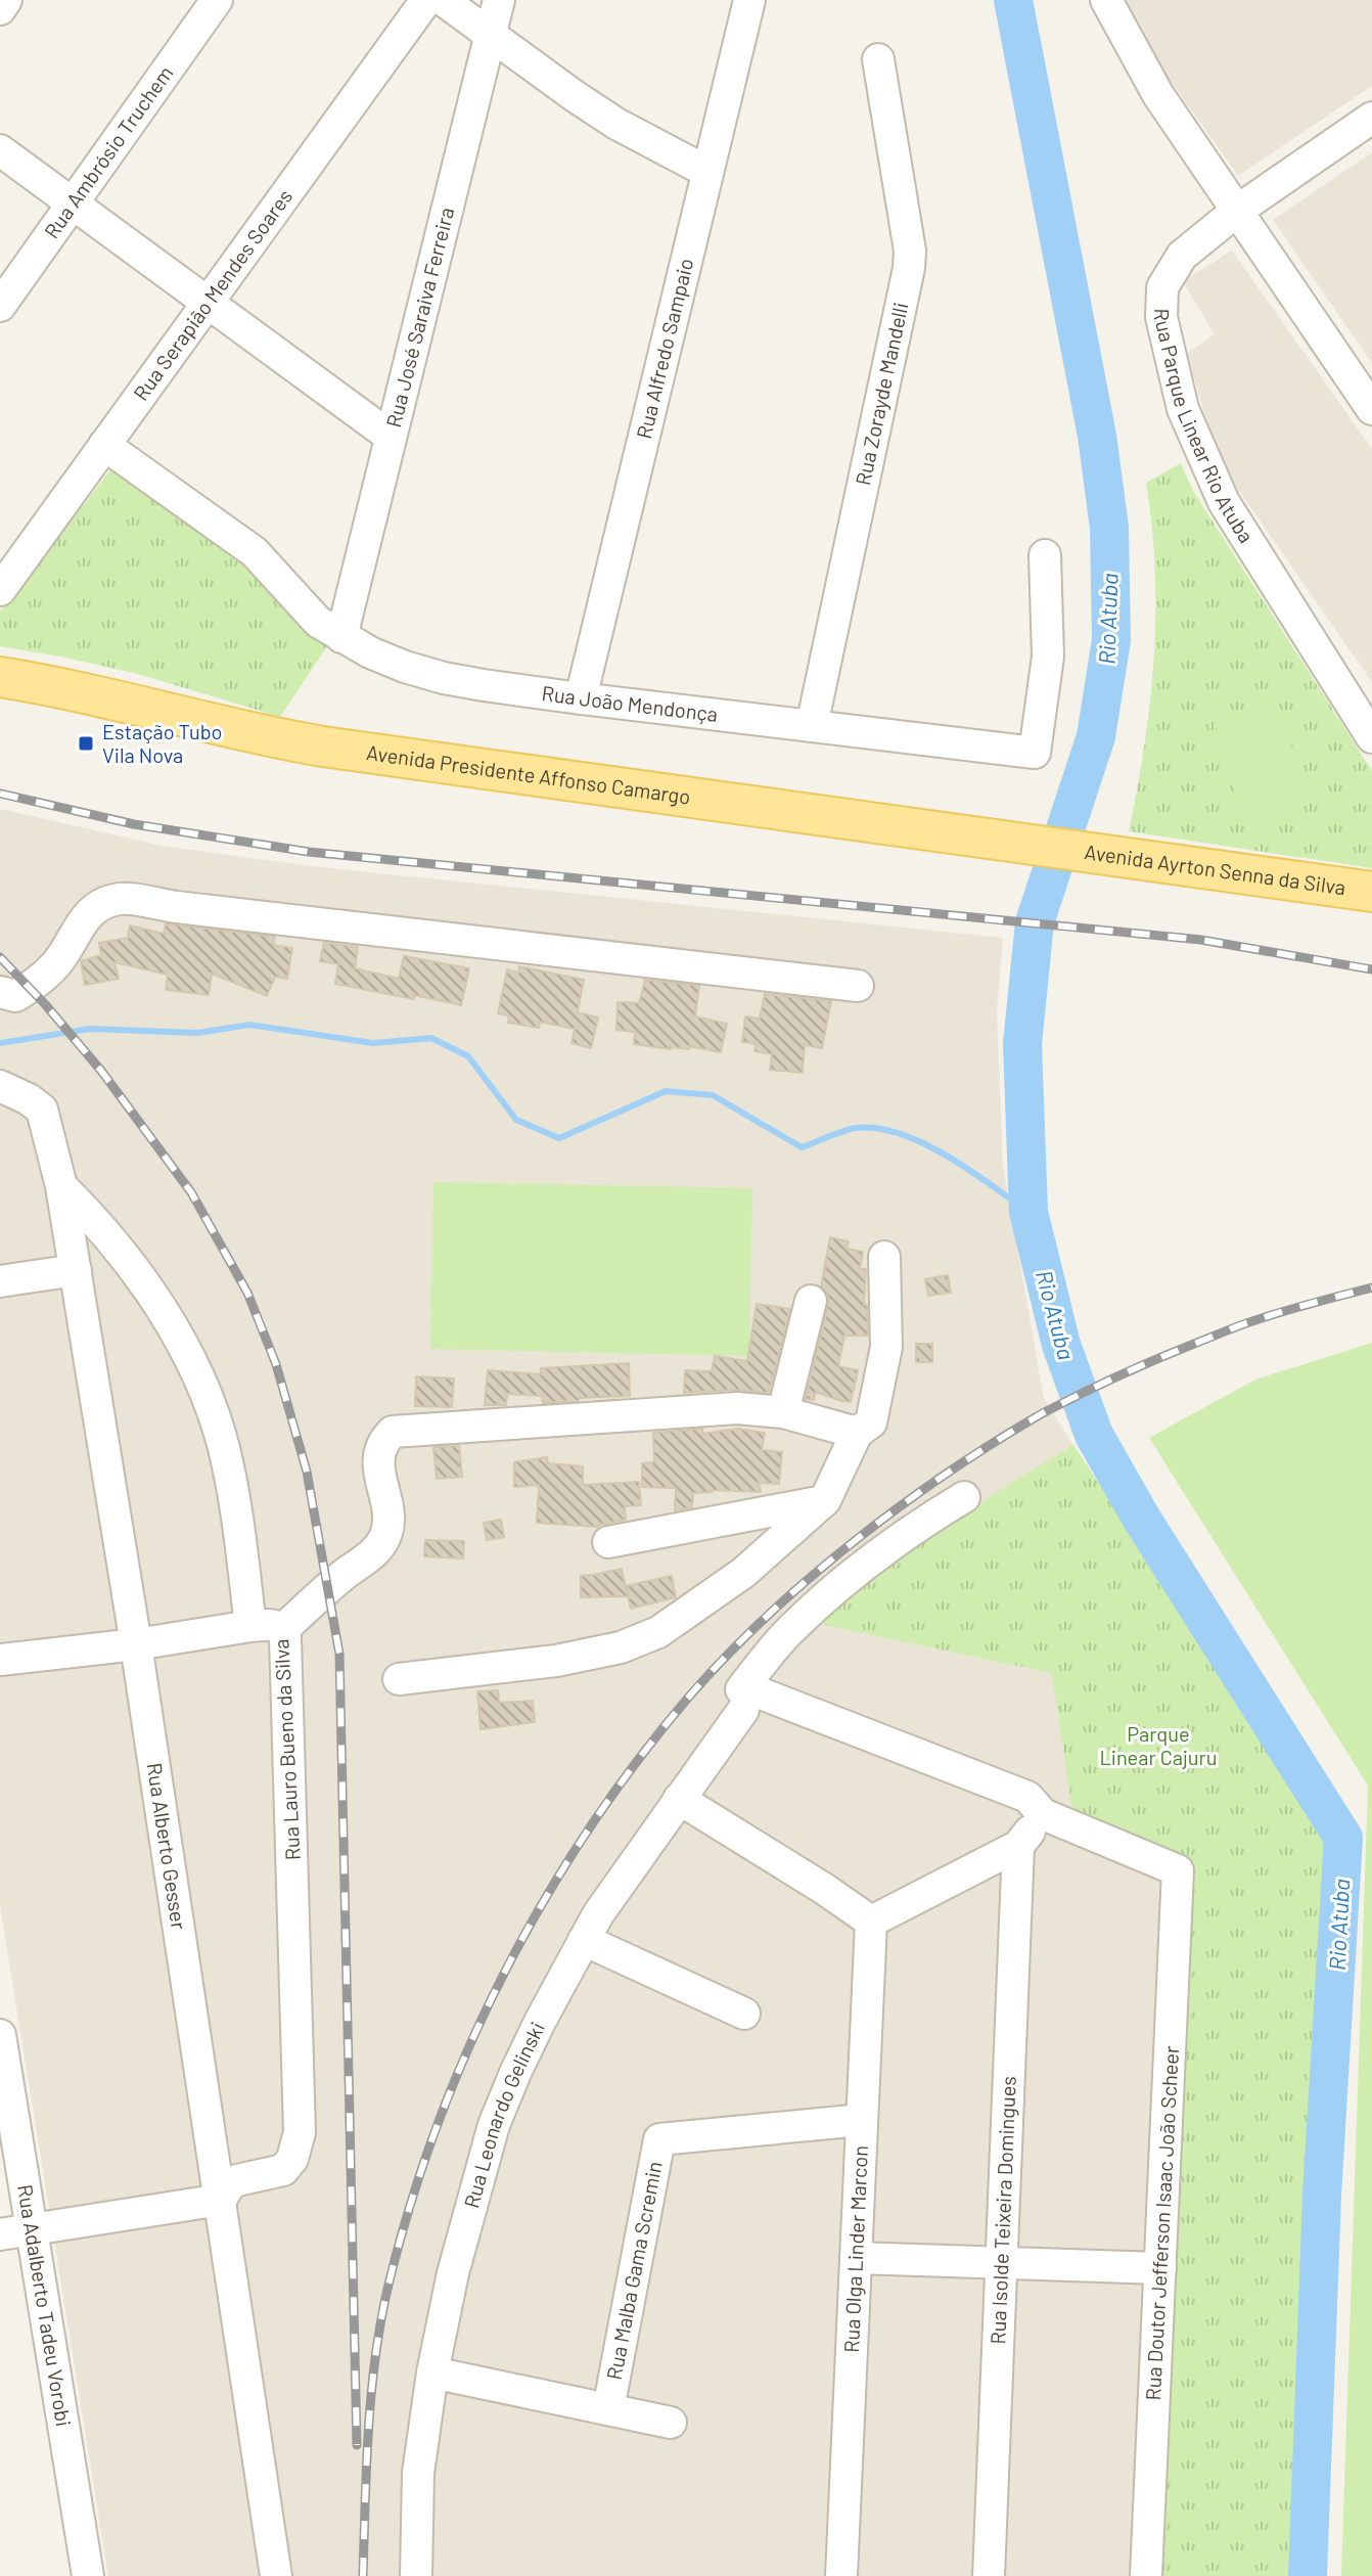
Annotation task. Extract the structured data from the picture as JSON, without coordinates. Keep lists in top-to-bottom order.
{
  "streets": {
    "main road": ["Avenida Presidente Affonso Camargo", "Avenida Ayrton Senna da Silva"],
    "street": [
      "Rua Ambrósio Truchem",
      "Rua Serapião Mendes Soares",
      "Rua José Saraiva Ferreira",
      "Rua Alfredo Sampaio",
      "Rua Zorayde Mandelli",
      "Rua Parque Linear Rio Atuba",
      "Rua João Mendonça",
      "Rua Lauro Bueno da Silva",
      "Rua Alberto Gesser",
      "Rua Leonardo Gelinski",
      "Rua Isolde Teixeira Domingues",
      "Rua Doutor Jefferson Isaac João Scheer",
      "Rua Olga Linder Marcon",
      "Rua Malba Gama Scremin",
      "Rua Adalberto Tadeu Vorobi"
    ]
  },
  "crossings": [
    ["Rua Serapião Mendes Soares", "Rua João Mendonça"],
    ["Rua José Saraiva Ferreira", "Rua João Mendonça"],
    ["Rua Alfredo Sampaio", "Rua João Mendonça"],
    ["Rua Zorayde Mandelli", "Rua João Mendonça"],
    ["Avenida Presidente Affonso Camargo", "Avenida Ayrton Senna da Silva"],
    ["Rua Lauro Bueno da Silva", "Rua Alberto Gesser"],
    ["Rua Olga Linder Marcon", "Rua Malba Gama Scremin"]
  ],
  "water": ["Rio Atuba"],
  "parks": ["Parque Linear Cajuru"],
  "places": {
    "transit": ["Estação Tubo Vila Nova"]
  }
}
